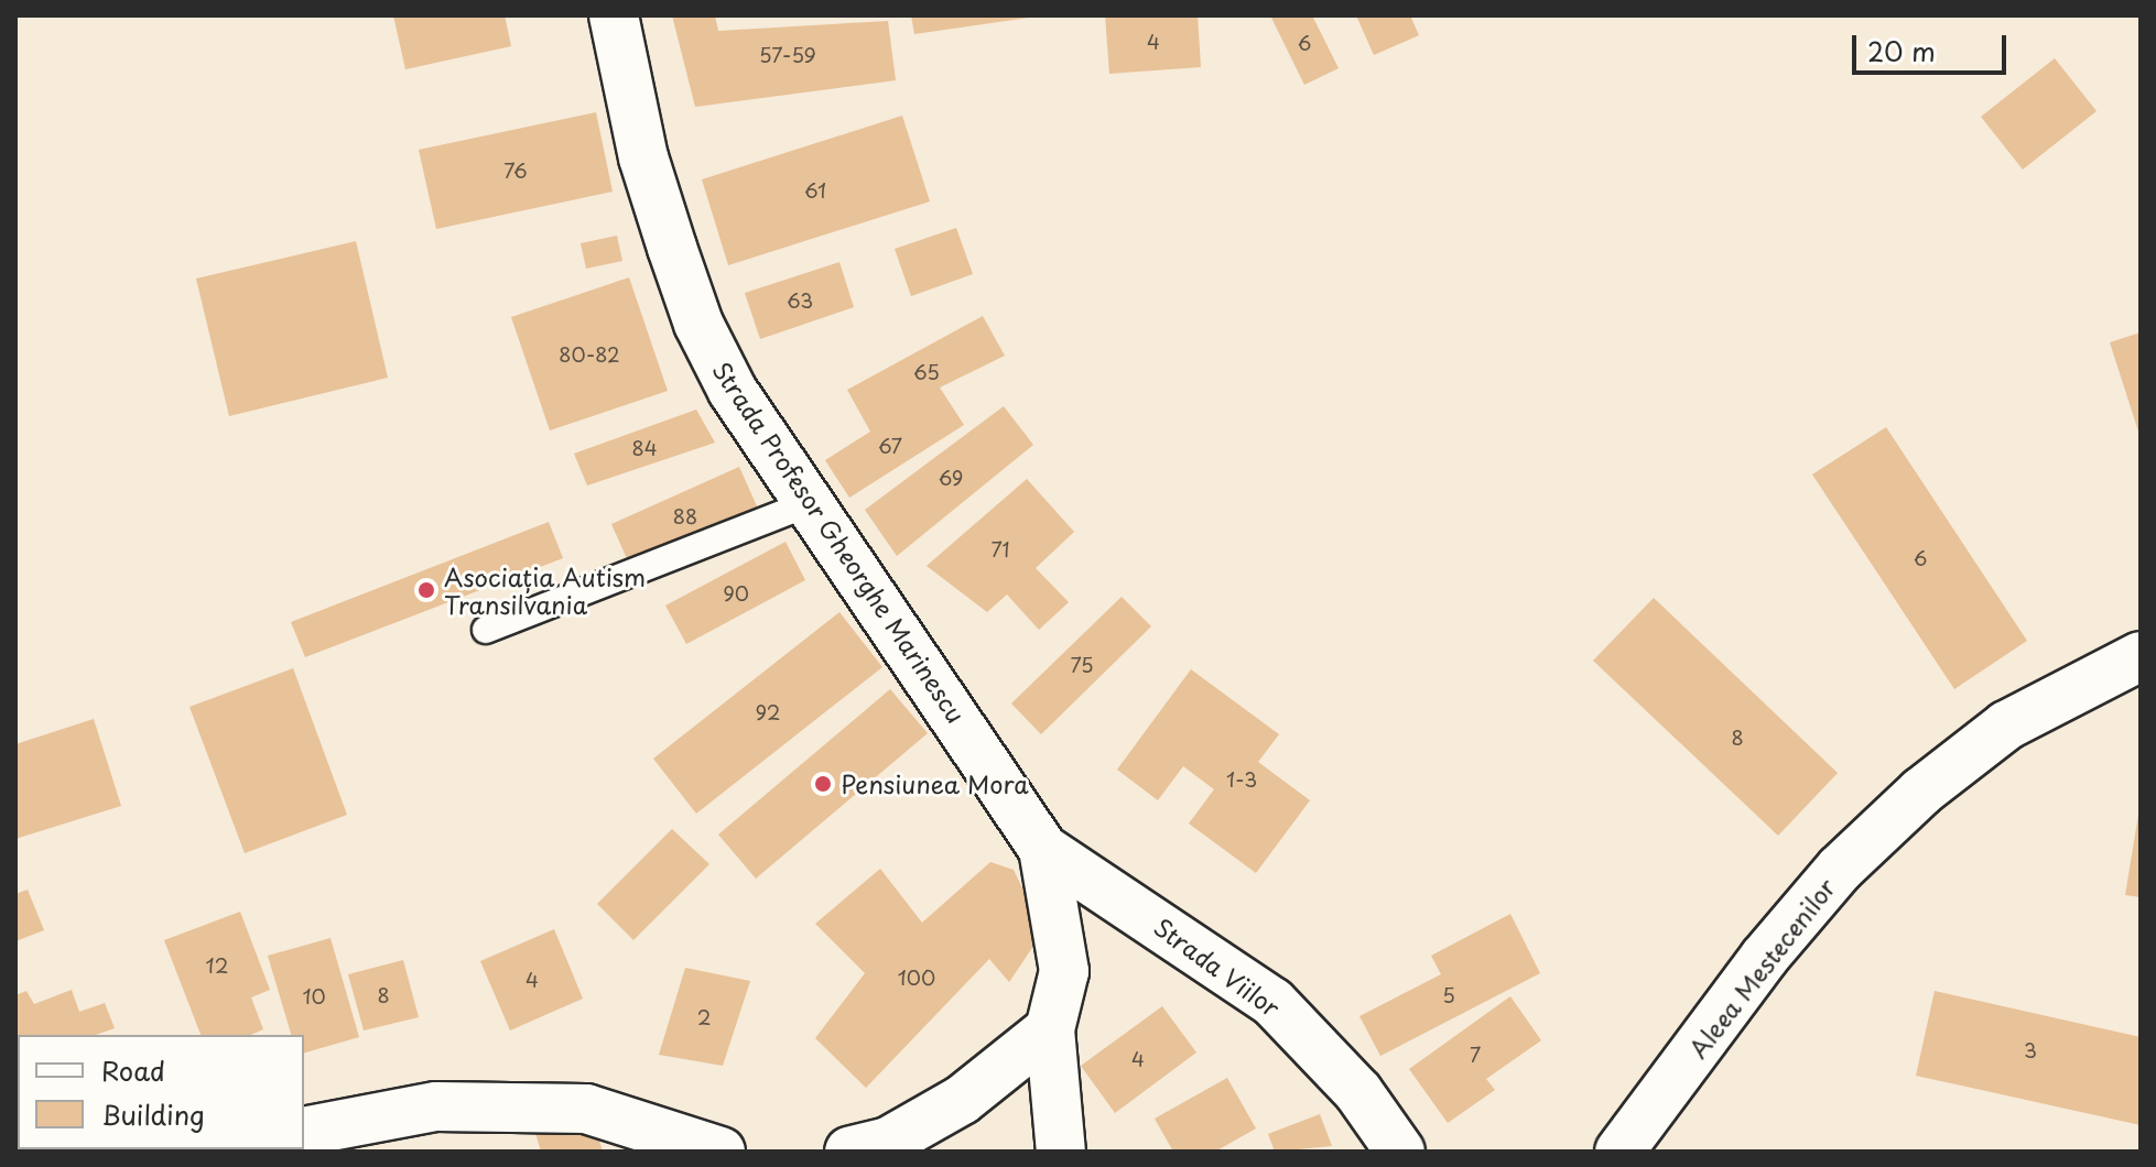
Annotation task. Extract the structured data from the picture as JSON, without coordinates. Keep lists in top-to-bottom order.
{
  "streets": {
    "street": ["Strada Profesor Gheorghe Marinescu", "Strada Viilor", "Aleea Mestecenilor"]
  },
  "crossings": [
    ["Strada Profesor Gheorghe Marinescu", "Strada Viilor"]
  ],
  "places": ["Asociația Autism Transilvania", "Pensiunea Mora"],
  "house_numbers": [
    "4",
    "6",
    "57-59",
    "76",
    "61",
    "63",
    "80-82",
    "65",
    "67",
    "84",
    "69",
    "88",
    "71",
    "6",
    "90",
    "75",
    "92",
    "8",
    "1-3",
    "12",
    "100",
    "4",
    "8",
    "5",
    "10",
    "2",
    "3",
    "7",
    "4"
  ],
  "legend": ["Road", "Building"],
  "scale_bar": "20 m"
}
